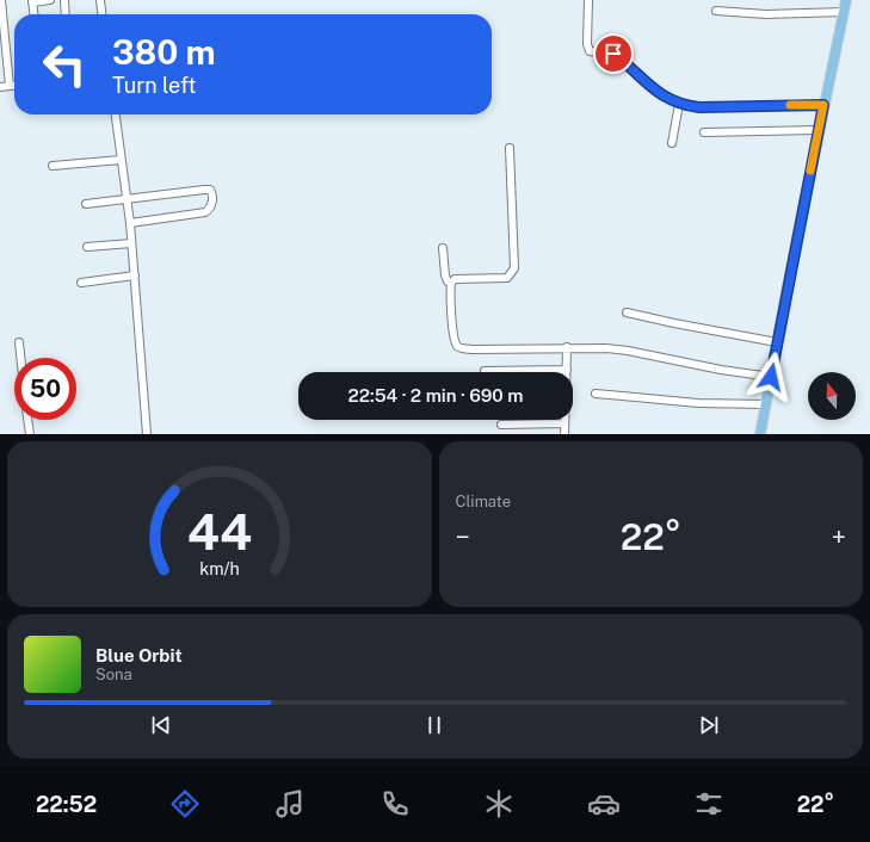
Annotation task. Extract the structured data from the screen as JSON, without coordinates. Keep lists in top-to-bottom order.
{
  "north": "top",
  "page": {
    "turn": ["380 m", "Turn left"],
    "limit": "50",
    "trip": "22:54 · 2 min · 690 m",
    "tile": "Climate",
    "heat": ["−", "22°", "+"],
    "song": ["Blue Orbit", "Sona"],
    "tabs": ["22:52", "22°"],
    "gauge": ["44", "km/h"]
  }
}
